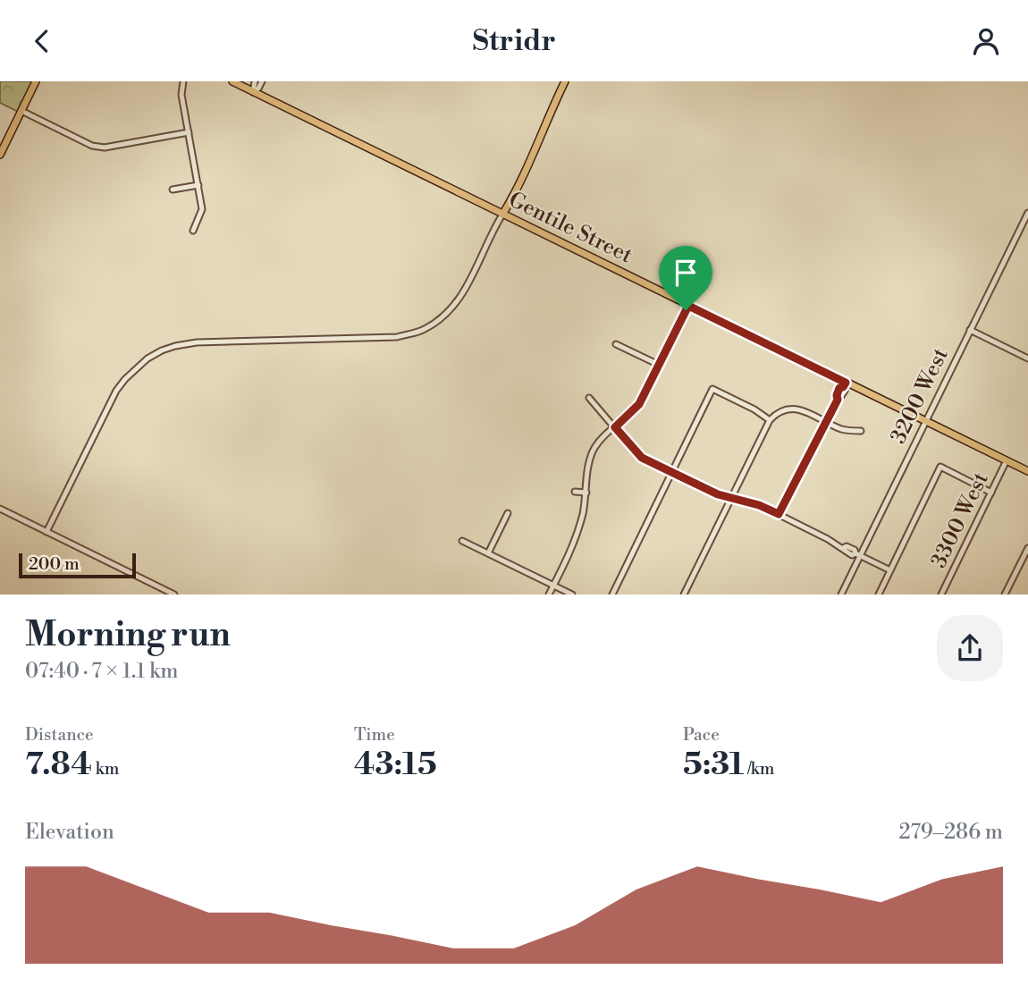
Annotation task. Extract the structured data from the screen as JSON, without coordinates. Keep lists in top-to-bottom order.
{
  "streets": {
    "main road": ["Gentile Street"],
    "street": ["3200 West", "3300 West"]
  },
  "crossings": [
    ["Gentile Street", "3200 West"],
    ["Gentile Street", "3300 West"]
  ],
  "scale_bar": "200 m",
  "page": {
    "header": "Stridr",
    "scale": "200 m",
    "heading": ["Morning run", "07:40 · 7 × 1.1 km"],
    "stats": [
      ["Distance", "7.84 km"],
      ["Time", "43:15"],
      ["Pace", "5:31 /km"]
    ],
    "chart": ["Elevation", "279–286 m"]
  }
}
